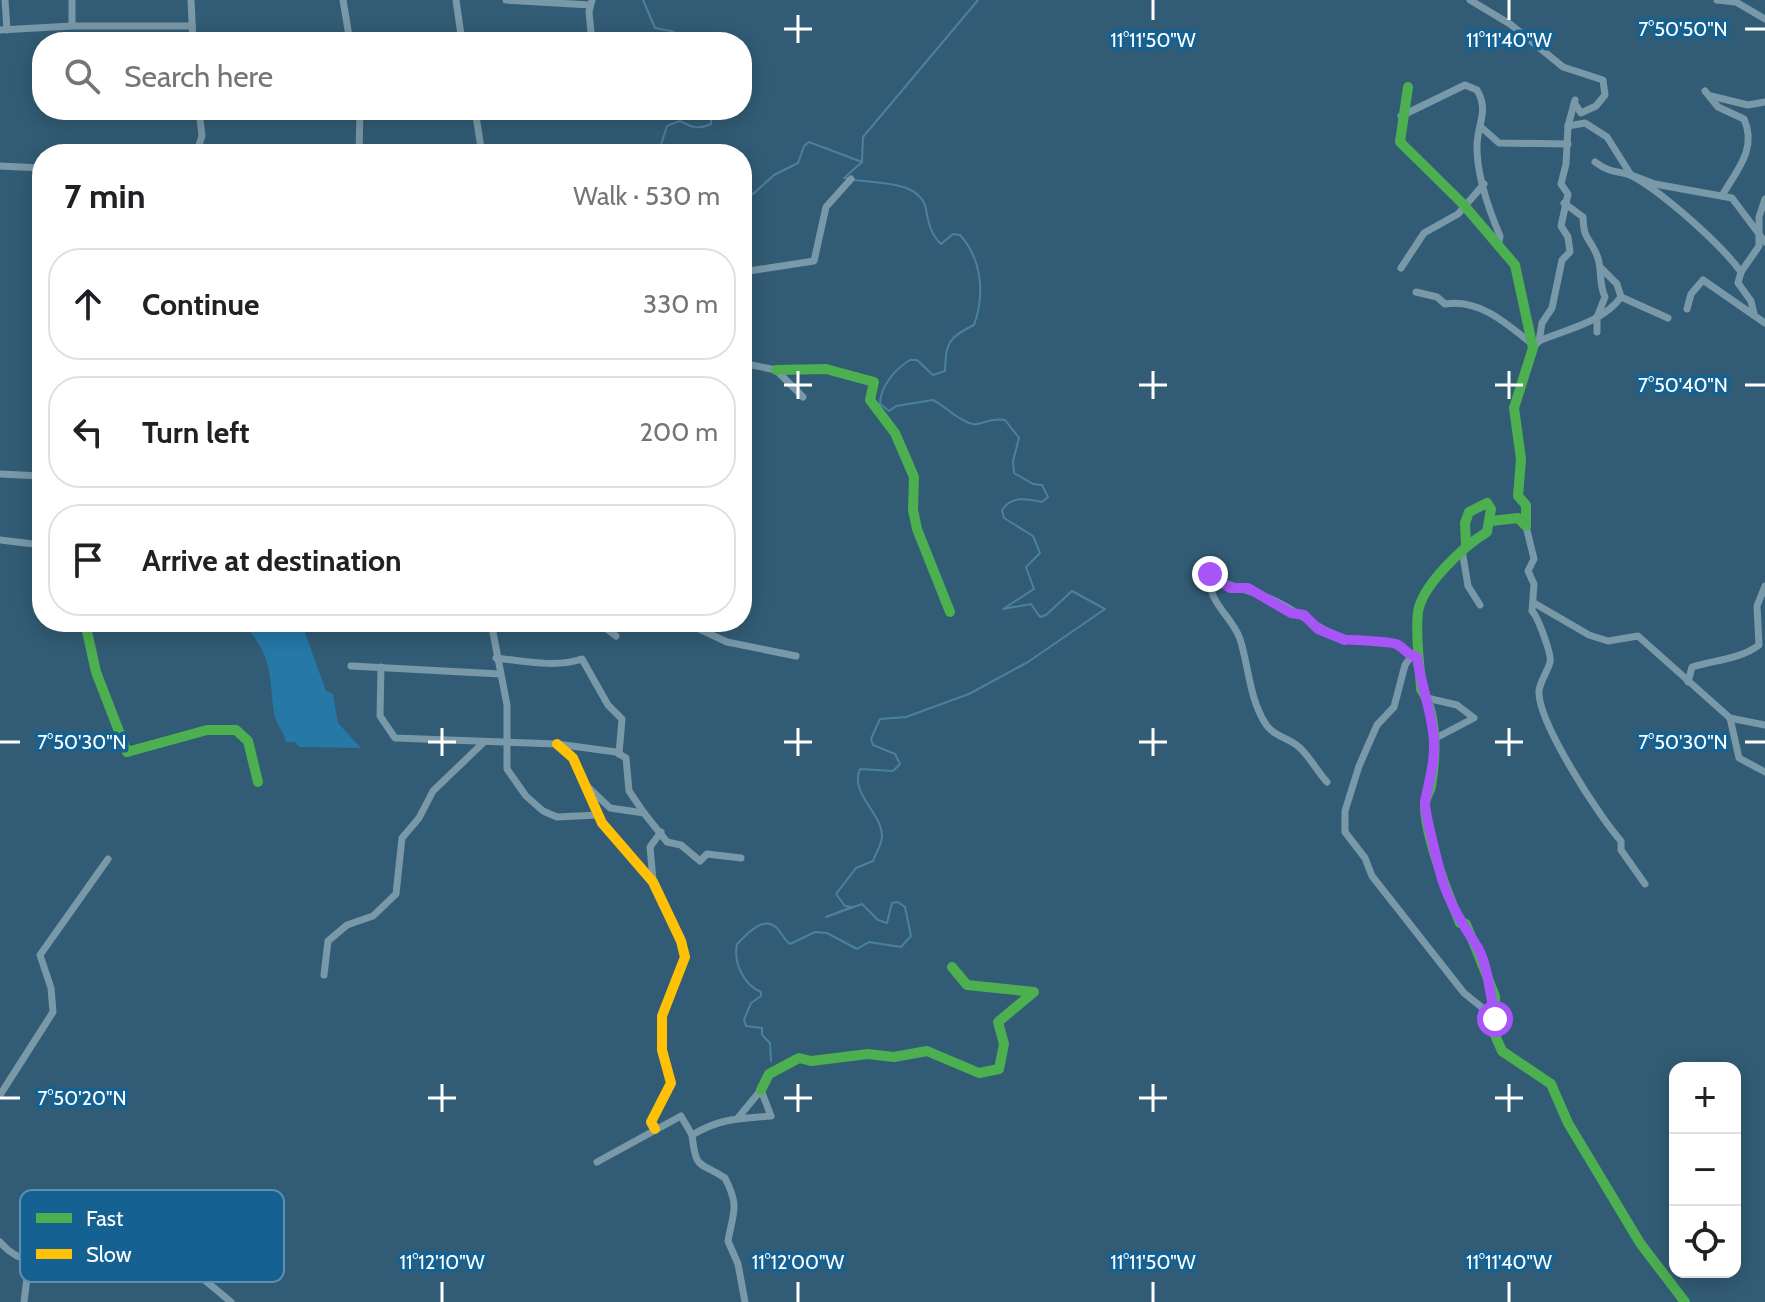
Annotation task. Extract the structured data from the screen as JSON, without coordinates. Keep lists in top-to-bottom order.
{
  "legend": ["Fast", "Slow"],
  "page": {
    "search": "Search here",
    "heading": ["7 min", "Walk · 530 m"],
    "list": [
      ["Continue", "330 m"],
      ["Turn left", "200 m"],
      "Arrive at destination"
    ],
    "map_buttons": ["+", "−"]
  },
  "coordinates": [
    "7°50'50\"N",
    "11°11'50\"W",
    "11°11'40\"W",
    "7°50'40\"N",
    "7°50'30\"N",
    "7°50'20\"N",
    "11°12'10\"W",
    "11°12'00\"W"
  ]
}
